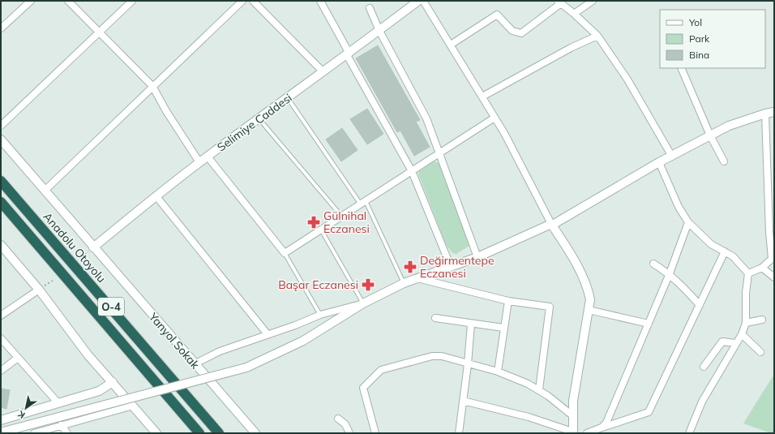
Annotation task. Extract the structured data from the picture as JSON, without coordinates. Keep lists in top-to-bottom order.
{
  "streets": {
    "highway": ["Anadolu Otoyolu", "O-4"],
    "street": ["Selimiye Caddesi", "Yanyol Sokak"]
  },
  "crossings": [
    ["Selimiye Caddesi", "Yanyol Sokak"]
  ],
  "places": {
    "pharmacy": ["Gülnihal Eczanesi", "Değirmentepe Eczanesi", "Başar Eczanesi"]
  },
  "legend": ["Yol", "Park", "Bina"],
  "north": "bottom left"
}
